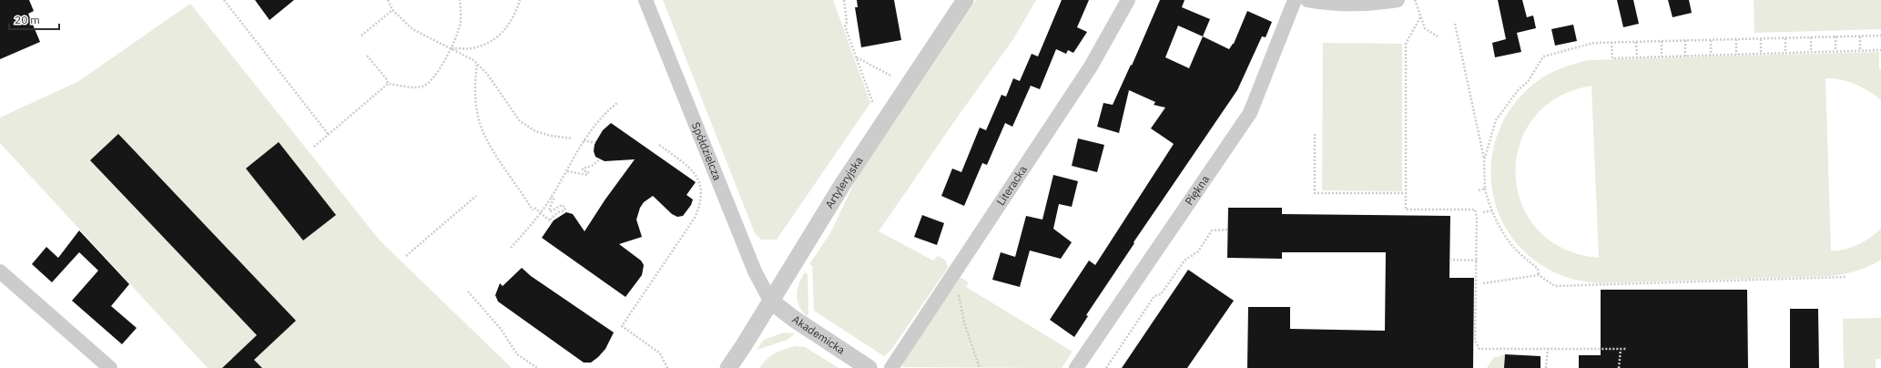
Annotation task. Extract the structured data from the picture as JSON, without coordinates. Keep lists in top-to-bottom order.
{
  "streets": {
    "street": [
      "Spółdzielcza",
      "Artyleryjska",
      "Literacka",
      "Piękna",
      "Akademicka"
    ]
  },
  "crossings": [
    ["Spółdzielcza", "Artyleryjska"],
    ["Spółdzielcza", "Akademicka"],
    ["Artyleryjska", "Akademicka"]
  ],
  "scale_bar": "20 m"
}
